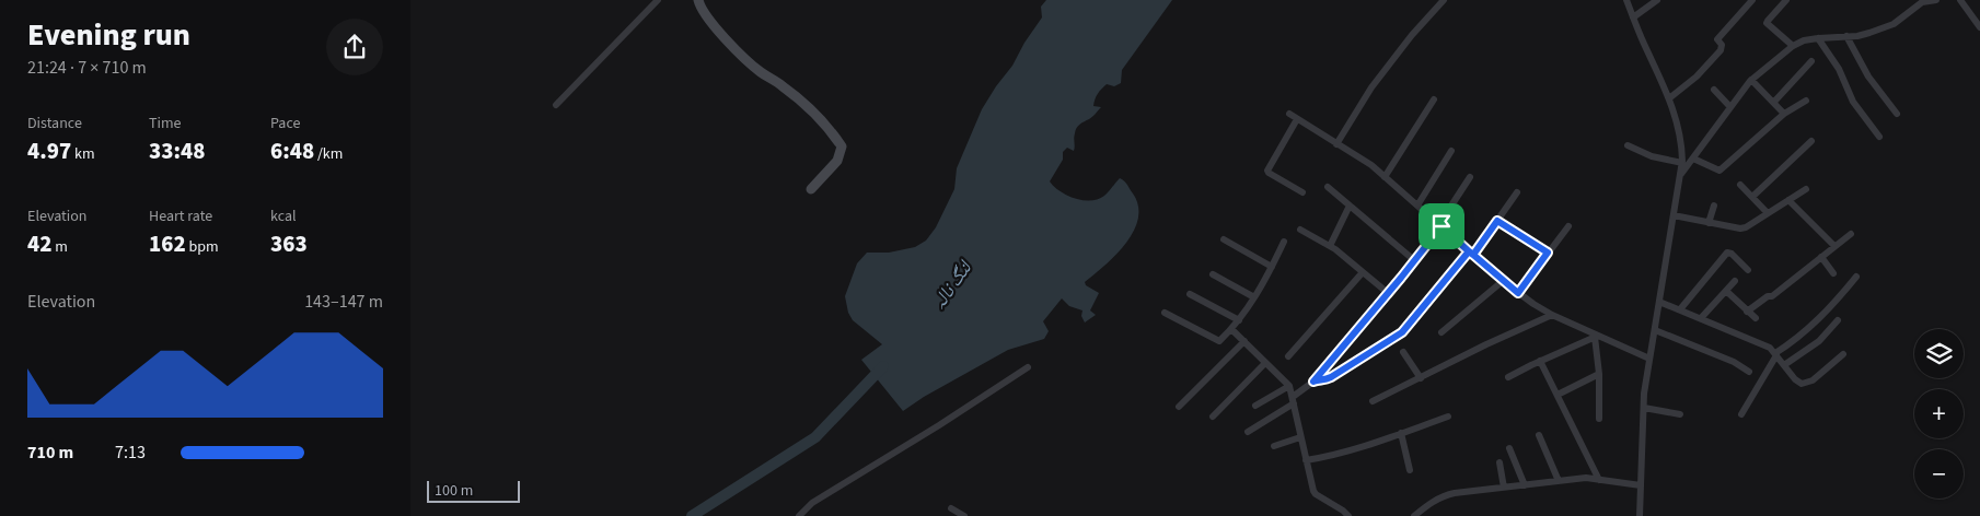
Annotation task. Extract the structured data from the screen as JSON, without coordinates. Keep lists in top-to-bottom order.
{
  "water": ["لنگ نالہ"],
  "scale_bar": "100 m",
  "page": {
    "heading": ["Evening run", "21:24 · 7 × 710 m"],
    "stats": [
      ["Distance", "4.97 km"],
      ["Time", "33:48"],
      ["Pace", "6:48 /km"],
      ["Elevation", "42 m"],
      ["Heart rate", "162 bpm"],
      ["kcal", "363"]
    ],
    "chart": ["Elevation", "143–147 m"],
    "map_buttons": ["+", "−"],
    "list": [
      {
        "name": "710 m",
        "note": "7:13"
      }
    ],
    "scale": "100 m"
  }
}
